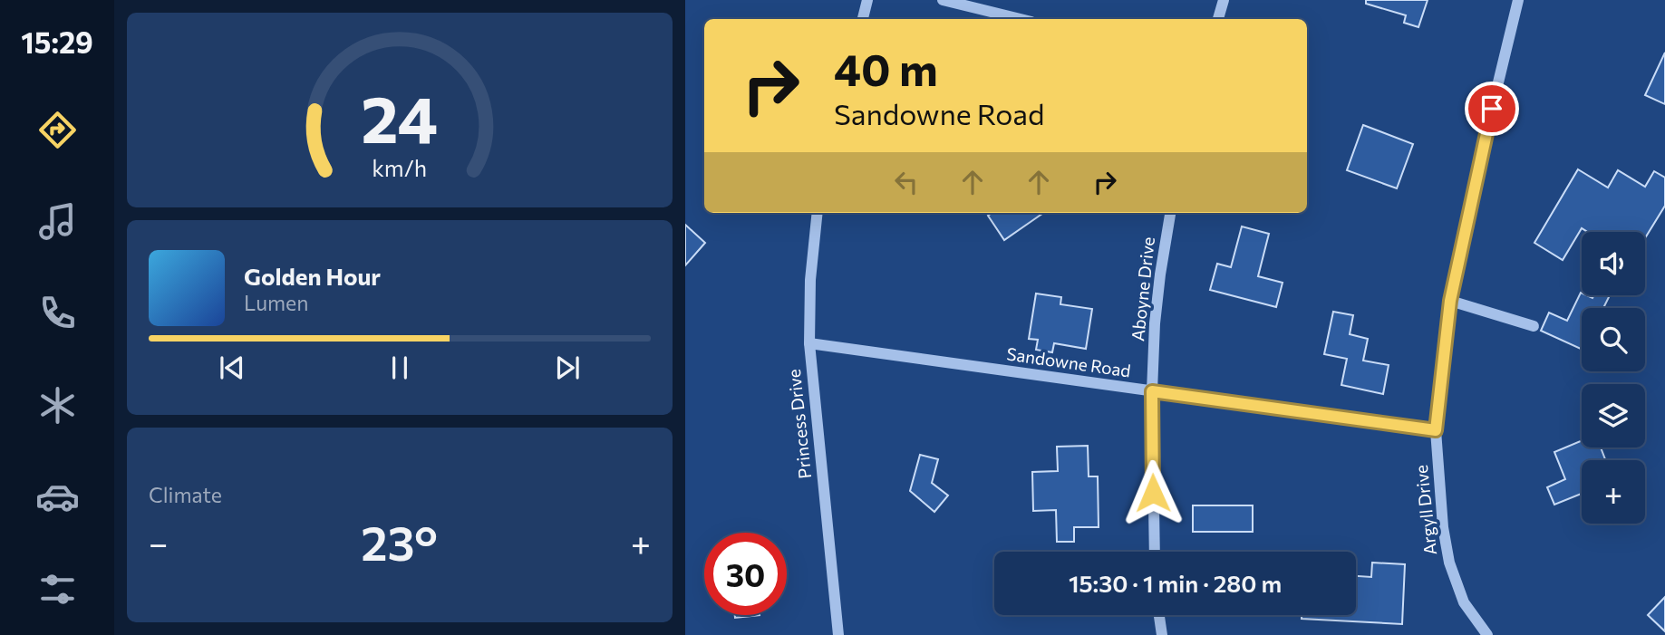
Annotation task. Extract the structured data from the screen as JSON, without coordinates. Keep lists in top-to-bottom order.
{
  "streets": {
    "street": [
      "Aboyne Drive",
      "Sandowne Road",
      "Princess Drive",
      "Argyll Drive"
    ]
  },
  "crossings": [
    ["Aboyne Drive", "Sandowne Road"],
    ["Sandowne Road", "Princess Drive"],
    ["Sandowne Road", "Argyll Drive"]
  ],
  "page": {
    "tabs": "15:29",
    "turn": ["40 m", "Sandowne Road"],
    "map_buttons": "+",
    "song": ["Golden Hour", "Lumen"],
    "tile": "Climate",
    "heat": ["−", "23°", "+"],
    "limit": "30",
    "trip": "15:30 · 1 min · 280 m",
    "gauge": ["24", "km/h"]
  }
}
